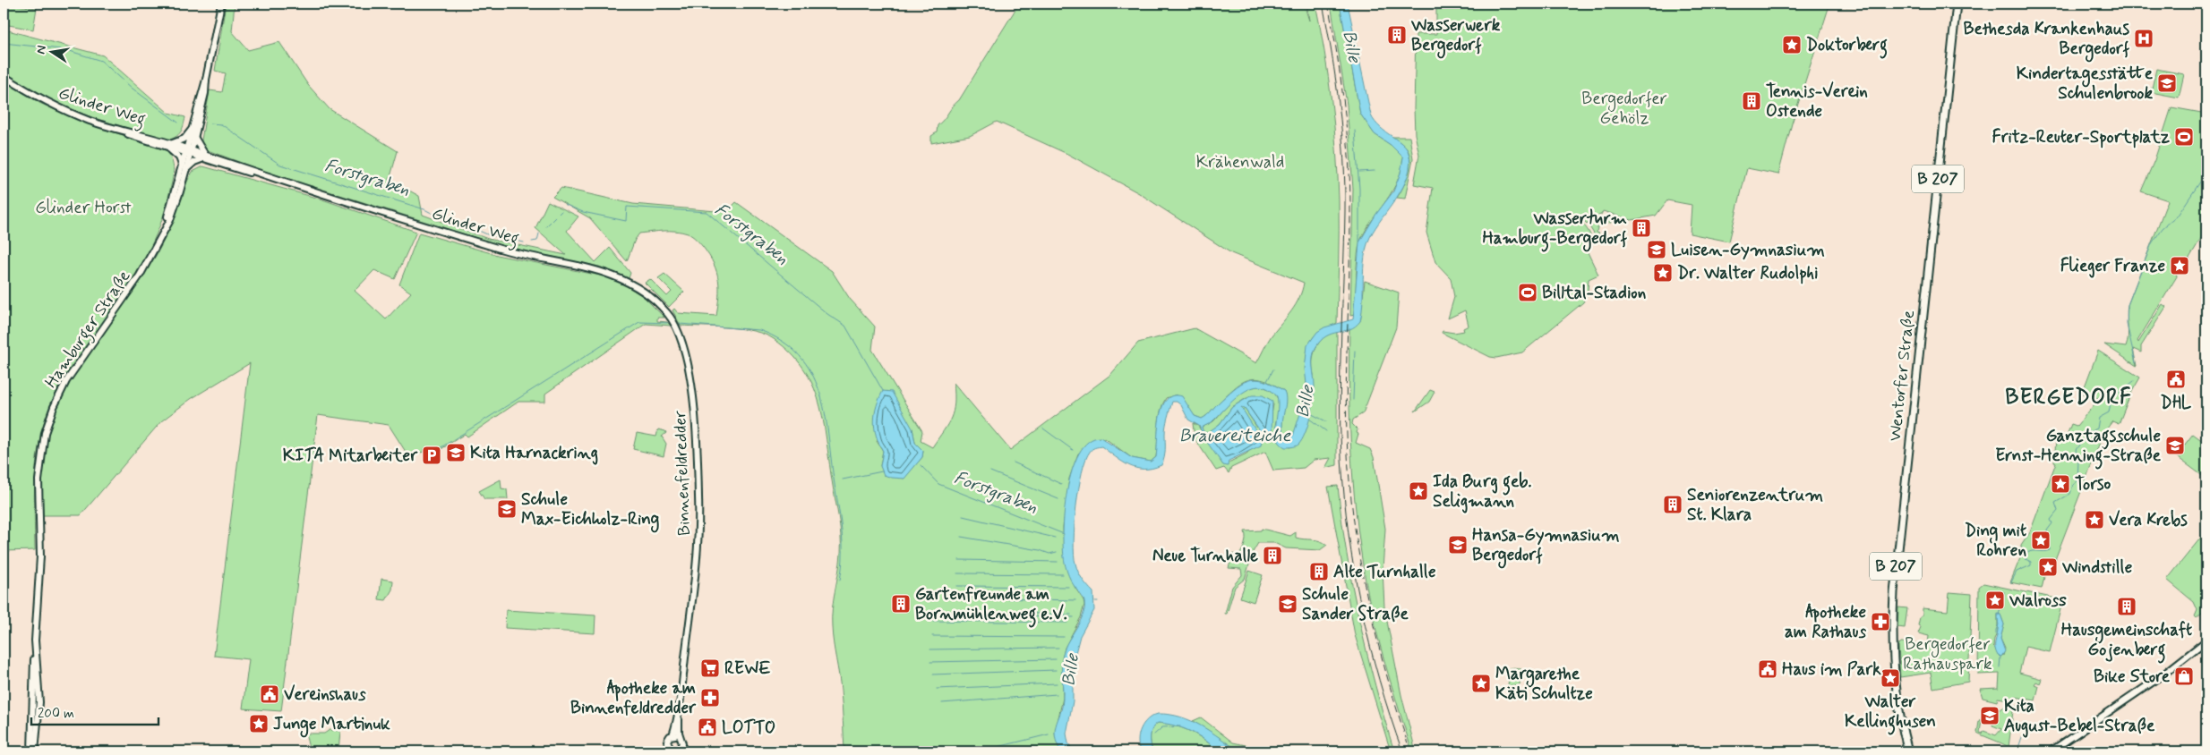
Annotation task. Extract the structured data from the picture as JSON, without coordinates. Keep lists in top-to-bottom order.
{
  "streets": {
    "main road": [
      "Glinder Weg",
      "B 207",
      "Hamburger Straße",
      "Wentorfer Straße",
      "Binnenfeldredder"
    ]
  },
  "crossings": [
    ["Glinder Weg", "Hamburger Straße"],
    ["Glinder Weg", "Binnenfeldredder"]
  ],
  "districts": ["BERGEDORF"],
  "water": ["Bille", "Forstgraben", "Brauereiteiche"],
  "parks": [
    "Bergedorfer Gehölz",
    "Krähenwald",
    "Glinder Horst",
    "Bergedorfer Rathauspark"
  ],
  "places": {
    "building": [
      "Wasserwerk Bergedorf",
      "Tennis-Verein Ostende",
      "Wasserturm Hamburg-Bergedorf",
      "Seniorenzentrum St. Klara",
      "Neue Turnhalle",
      "Alte Turnhalle",
      "Gartenfreunde am Bornmühlenweg e.V.",
      "Hausgemeinschaft Gojenberg"
    ],
    "hospital": ["Bethesda Krankenhaus Bergedorf"],
    "place": [
      "Doktorberg",
      "Flieger Franze",
      "Dr. Walter Rudolphi",
      "Torso",
      "Ida Burg geb. Seligmann",
      "Vera Krebs",
      "Ding mit Rohren",
      "Windstille",
      "Walross",
      "Walter Kellinghusen",
      "Margarethe Käti Schultze",
      "Junge Martinuk"
    ],
    "school or university": [
      "Kindertagesstätte Schulenbrook",
      "Luisen-Gymnasium",
      "Ganztagsschule Ernst-Henning-Straße",
      "Kita Harnackring",
      "Schule Max-Eichholz-Ring",
      "Hansa-Gymnasium Bergedorf",
      "Schule Sander Straße",
      "Kita August-Bebel-Straße"
    ],
    "sports": ["Fritz-Reuter-Sportplatz", "Billtal-Stadion"],
    "public building": [
      "DHL",
      "Haus im Park",
      "Vereinshaus",
      "LOTTO"
    ],
    "parking": ["KITA Mitarbeiter"],
    "pharmacy": ["Apotheke am Rathaus", "Apotheke am Binnenfeldredder"],
    "supermarket": ["REWE"],
    "shop": ["Bike Store"]
  },
  "scale_bar": "200 m",
  "north": "left"
}
